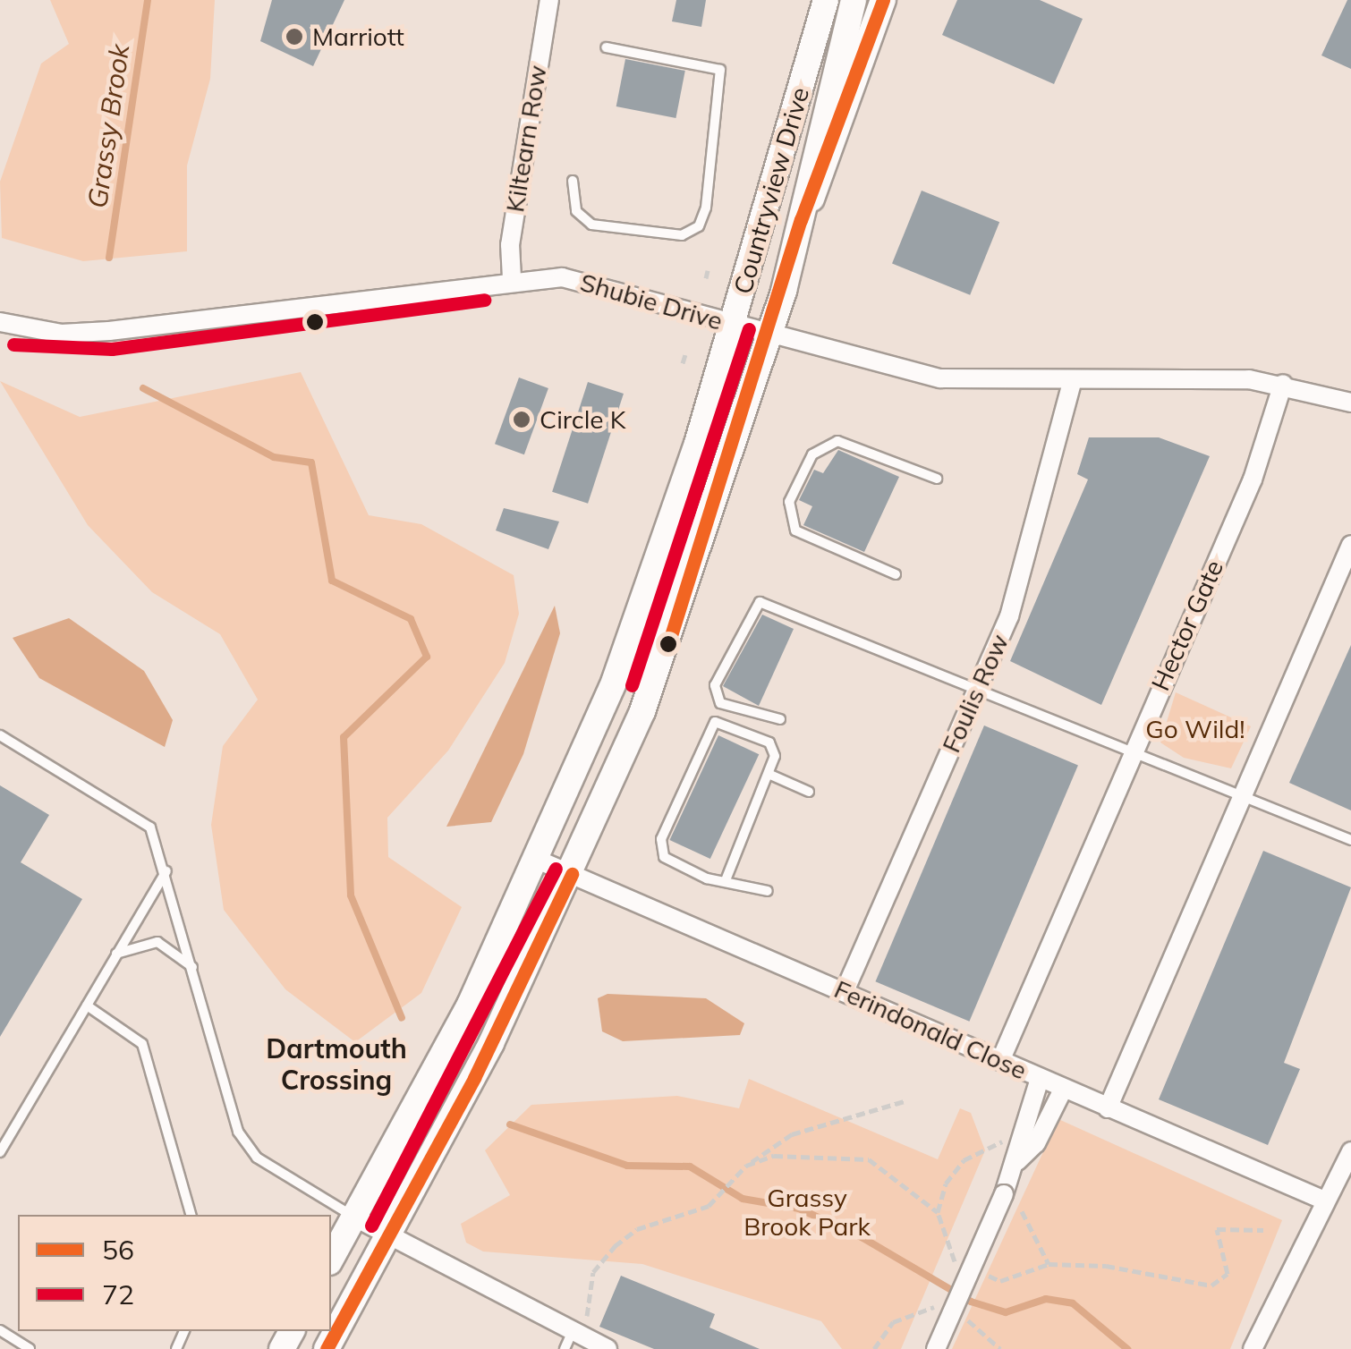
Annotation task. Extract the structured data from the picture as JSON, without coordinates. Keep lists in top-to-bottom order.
{
  "streets": {
    "street": [
      "Kiltearn Row",
      "Countryview Drive",
      "Shubie Drive",
      "Hector Gate",
      "Foulis Row",
      "Ferindonald Close"
    ]
  },
  "crossings": [
    ["Kiltearn Row", "Shubie Drive"],
    ["Countryview Drive", "Shubie Drive"],
    ["Countryview Drive", "Ferindonald Close"],
    ["Shubie Drive", "Hector Gate"],
    ["Shubie Drive", "Foulis Row"],
    ["Hector Gate", "Ferindonald Close"],
    ["Foulis Row", "Ferindonald Close"]
  ],
  "districts": ["Dartmouth Crossing"],
  "water": ["Grassy Brook"],
  "parks": ["Go Wild!", "Grassy Brook Park"],
  "places": ["Marriott", "Circle K"],
  "lines": ["transit line 56", "transit line 72"],
  "legend": ["56", "72"]
}
